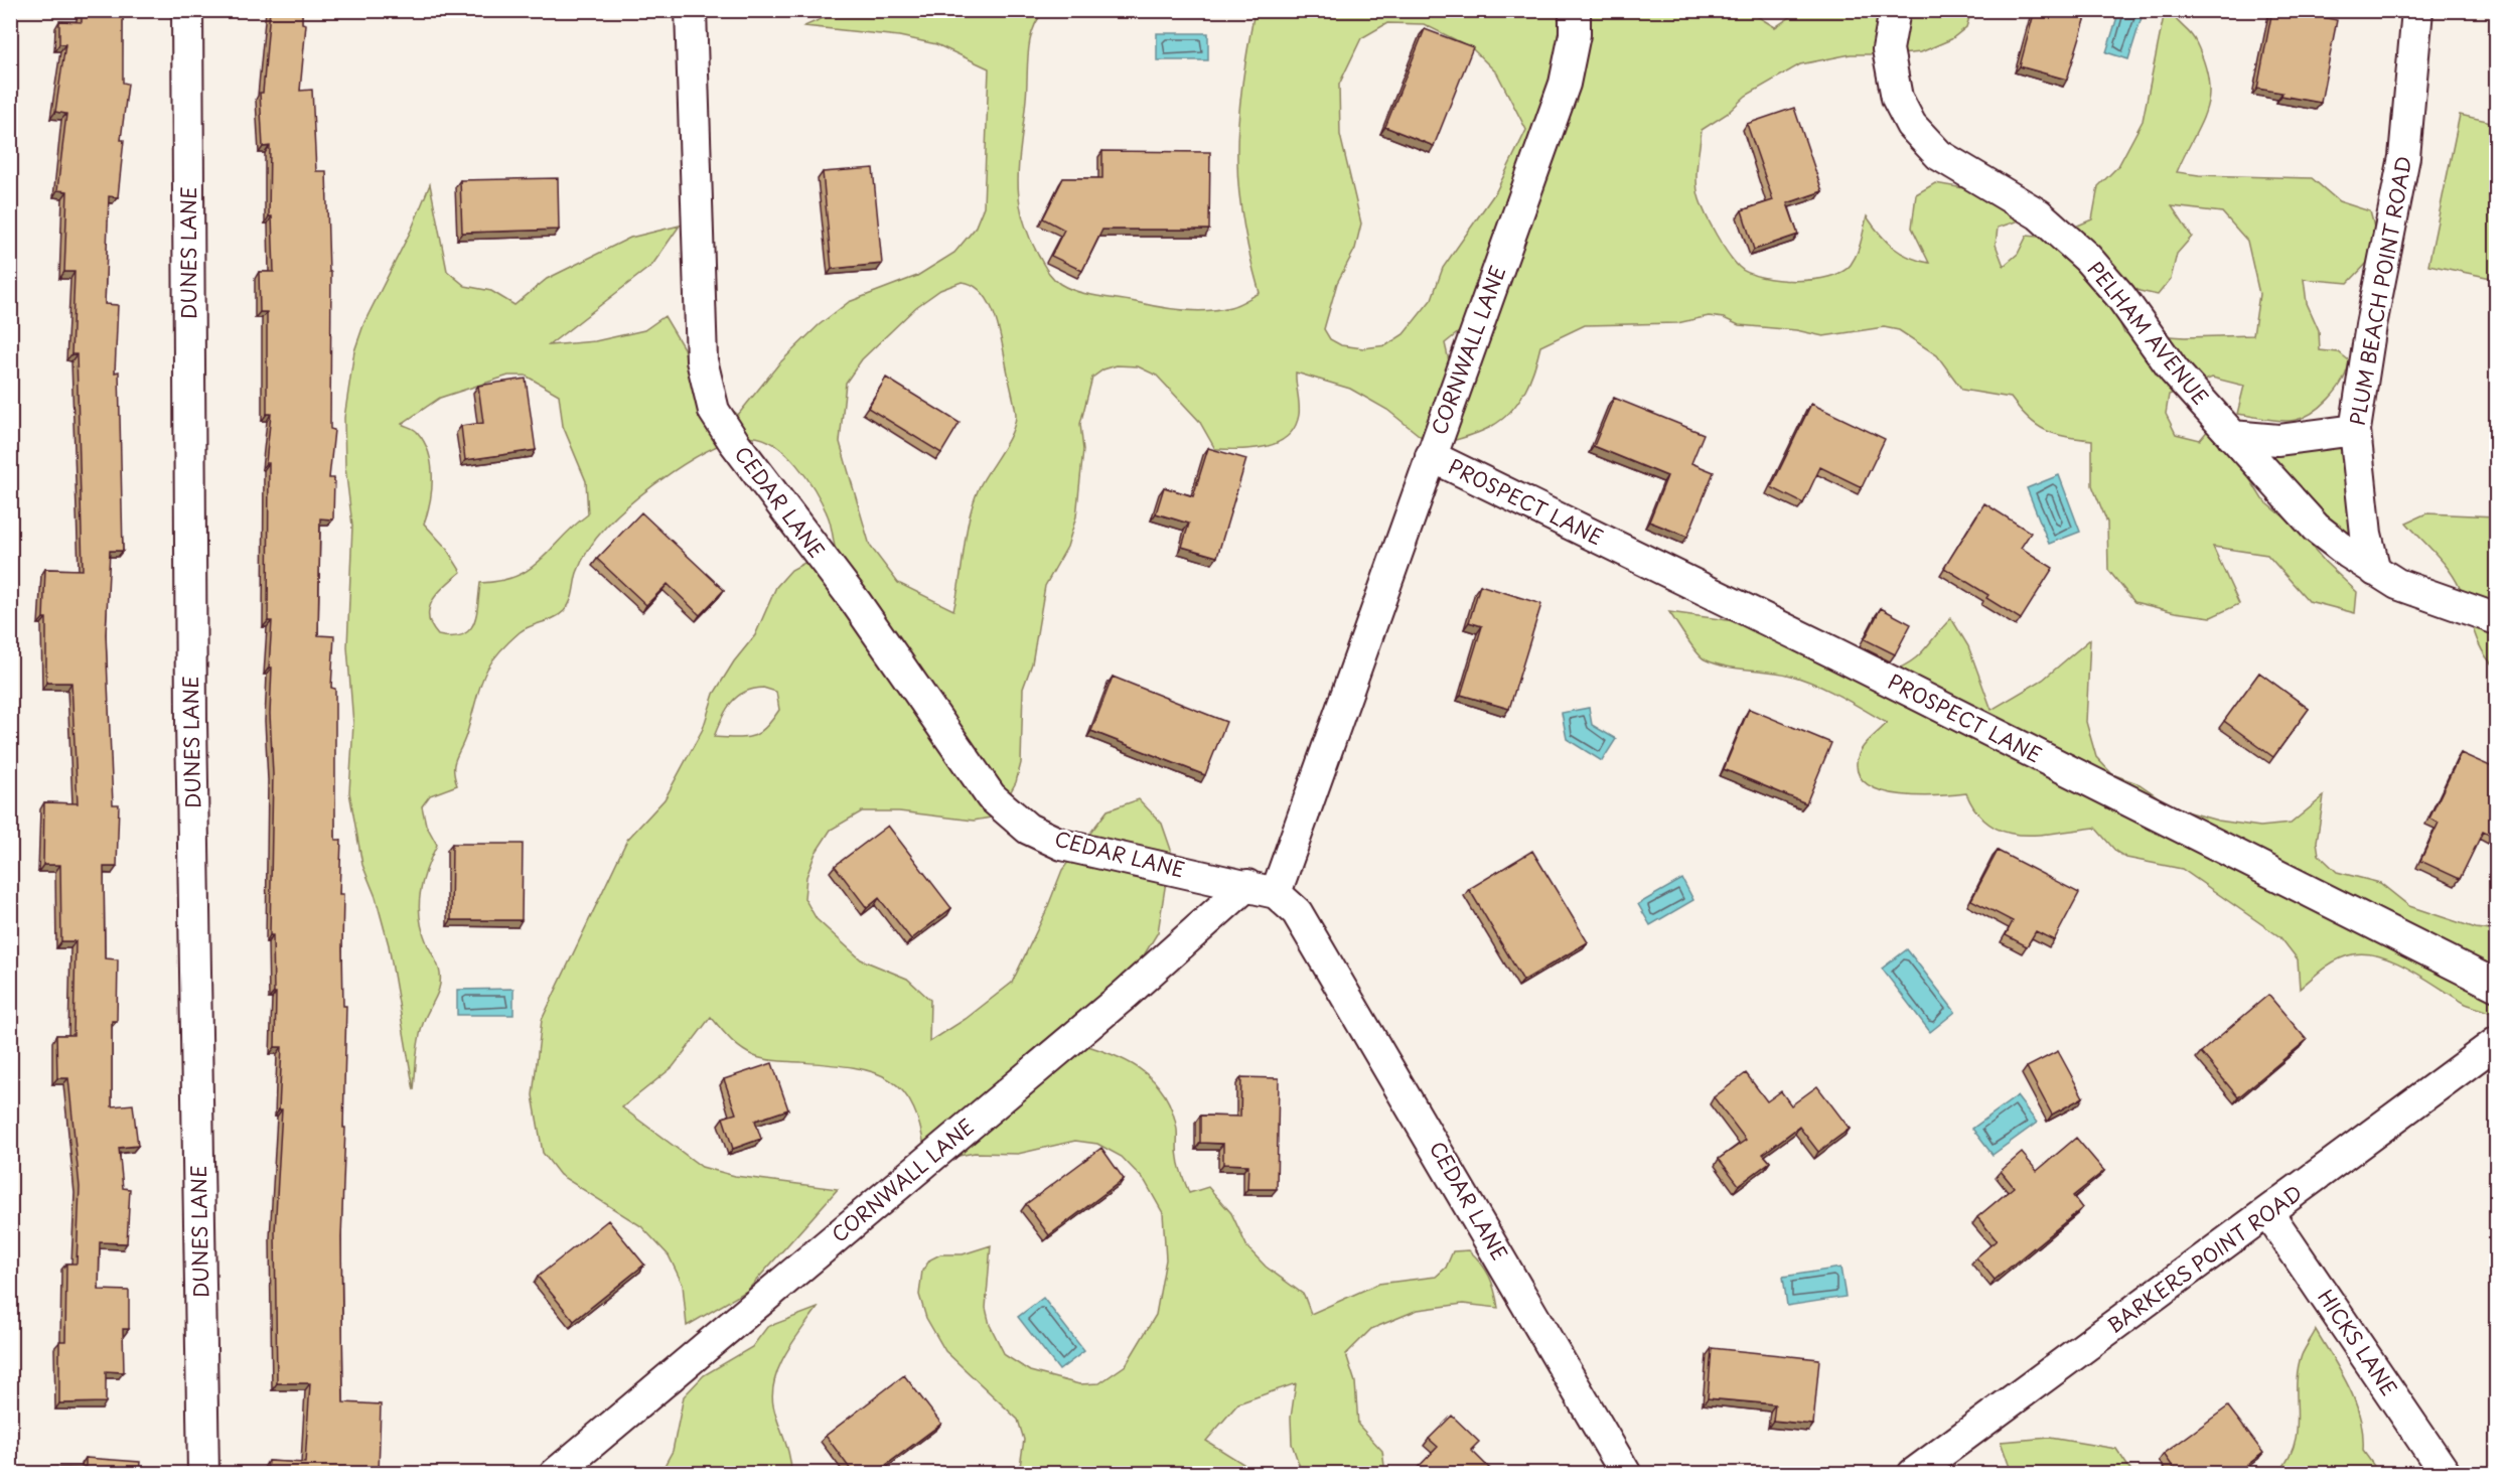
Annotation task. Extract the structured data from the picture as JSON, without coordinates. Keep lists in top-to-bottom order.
{
  "streets": {
    "street": [
      "DUNES LANE",
      "PLUM BEACH POINT ROAD",
      "PELHAM AVENUE",
      "CORNWALL LANE",
      "CEDAR LANE",
      "PROSPECT LANE",
      "BARKERS POINT ROAD",
      "HICKS LANE"
    ]
  },
  "crossings": [
    ["PLUM BEACH POINT ROAD", "PELHAM AVENUE"],
    ["CORNWALL LANE", "CEDAR LANE"],
    ["CORNWALL LANE", "PROSPECT LANE"],
    ["BARKERS POINT ROAD", "HICKS LANE"]
  ]
}
